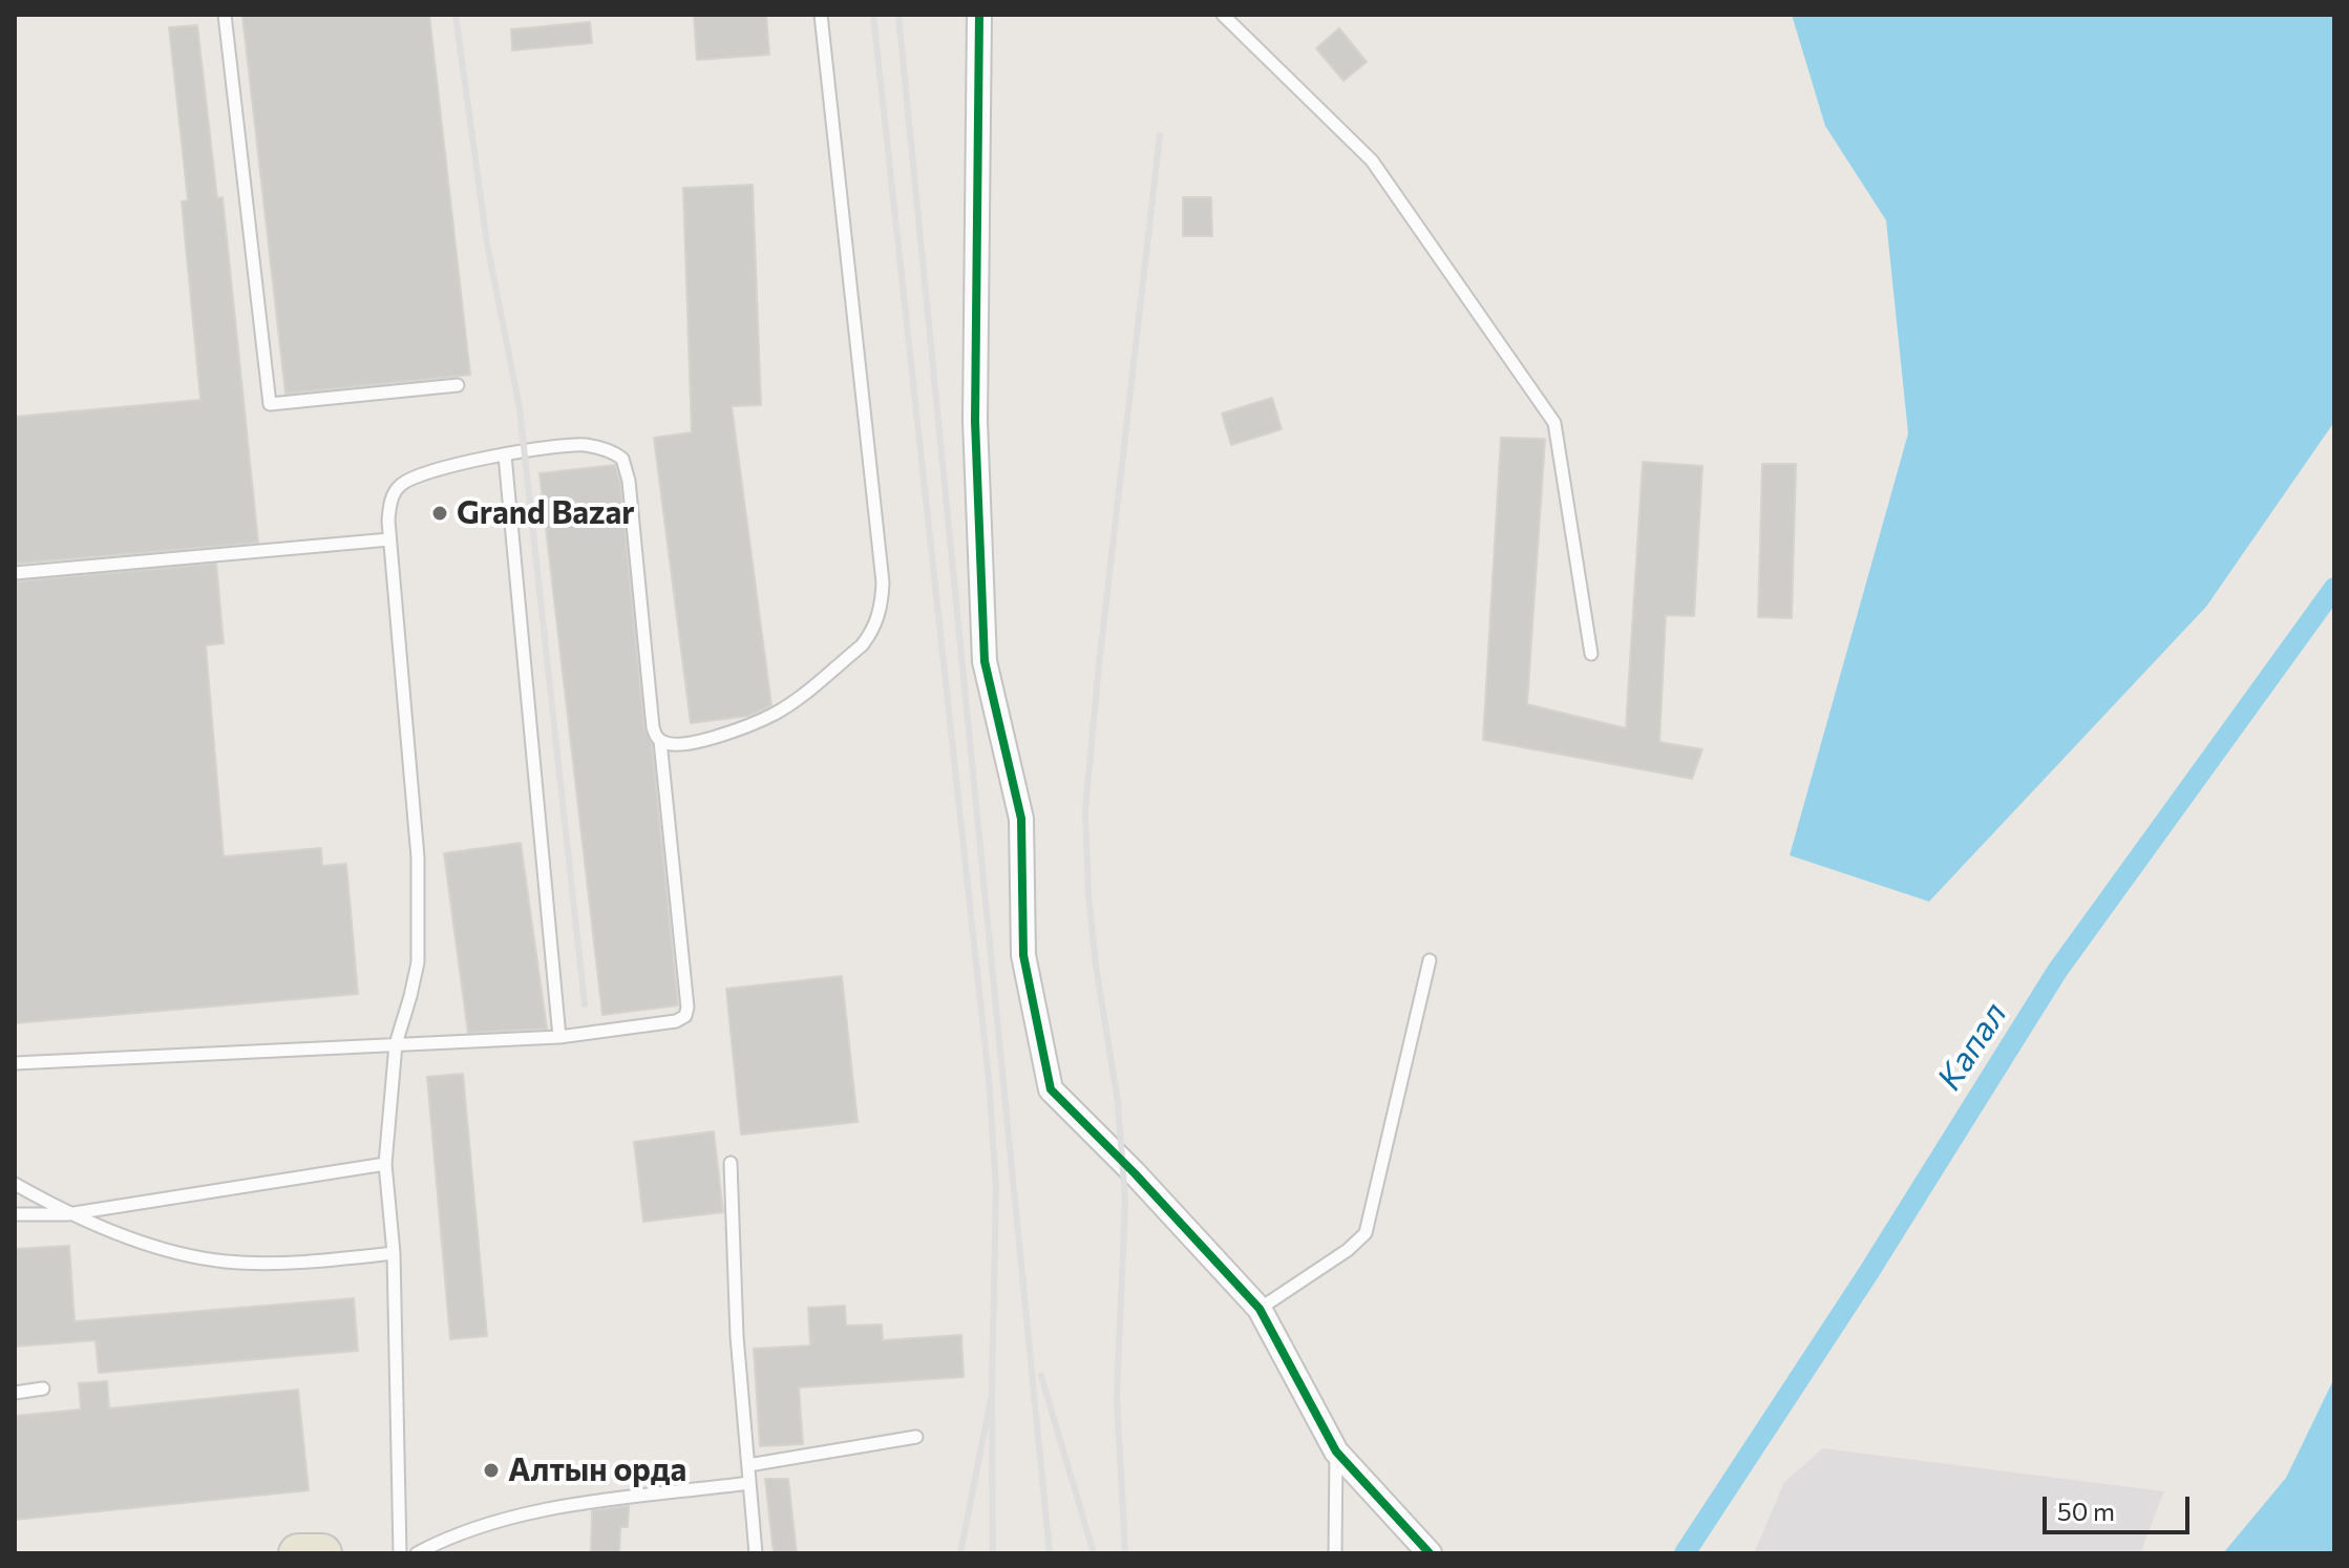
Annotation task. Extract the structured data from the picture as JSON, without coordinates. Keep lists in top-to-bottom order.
{
  "water": ["Капал"],
  "places": ["Grand Bazar", "Алтын орда"],
  "scale_bar": "50 m"
}
